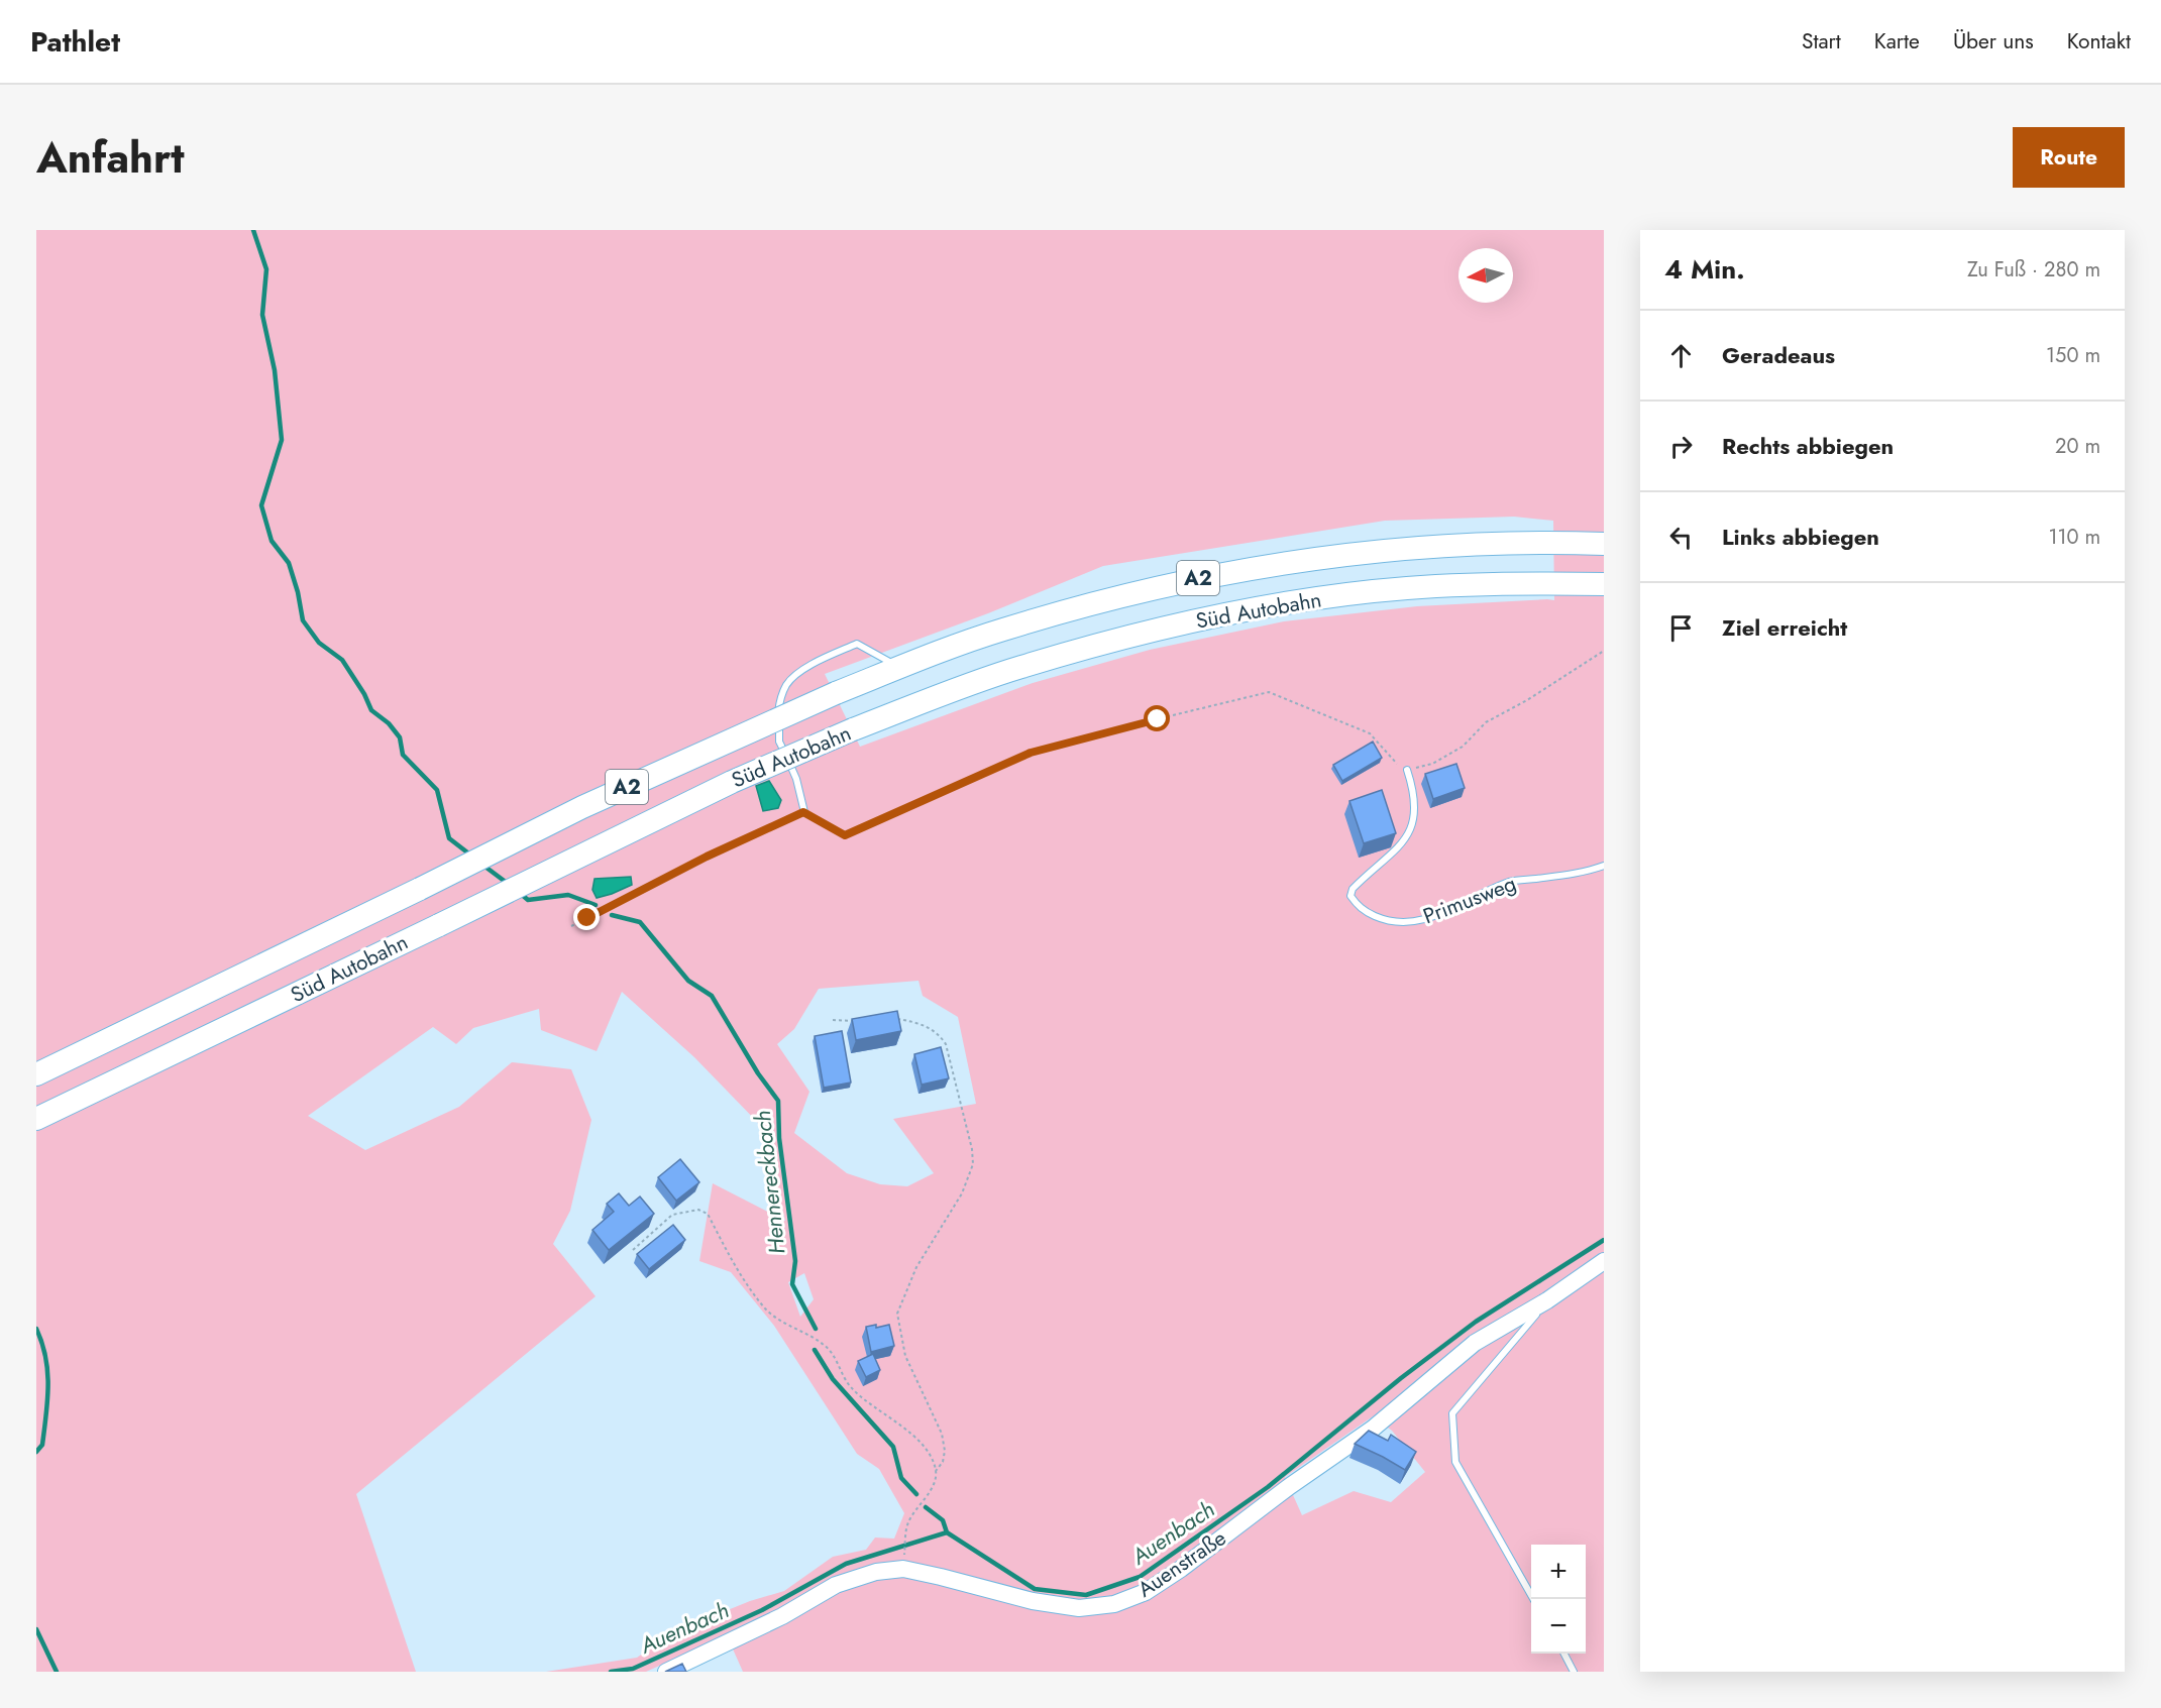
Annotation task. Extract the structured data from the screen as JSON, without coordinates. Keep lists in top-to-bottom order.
{
  "streets": {
    "highway": ["A2", "Süd Autobahn"],
    "street": ["Auenstraße"],
    "lane": ["Primusweg"]
  },
  "water": ["Hennereckbach", "Auenbach"],
  "north": "left",
  "page": {
    "header": "Pathlet",
    "nav": [
      "Start",
      "Karte",
      "Über uns",
      "Kontakt"
    ],
    "title": "Anfahrt",
    "buttons": "Route",
    "heading": ["4 Min.", "Zu Fuß · 280 m"],
    "list": [
      ["Geradeaus", "150 m"],
      ["Rechts abbiegen", "20 m"],
      ["Links abbiegen", "110 m"],
      "Ziel erreicht"
    ],
    "map_buttons": ["+", "−"]
  }
}
